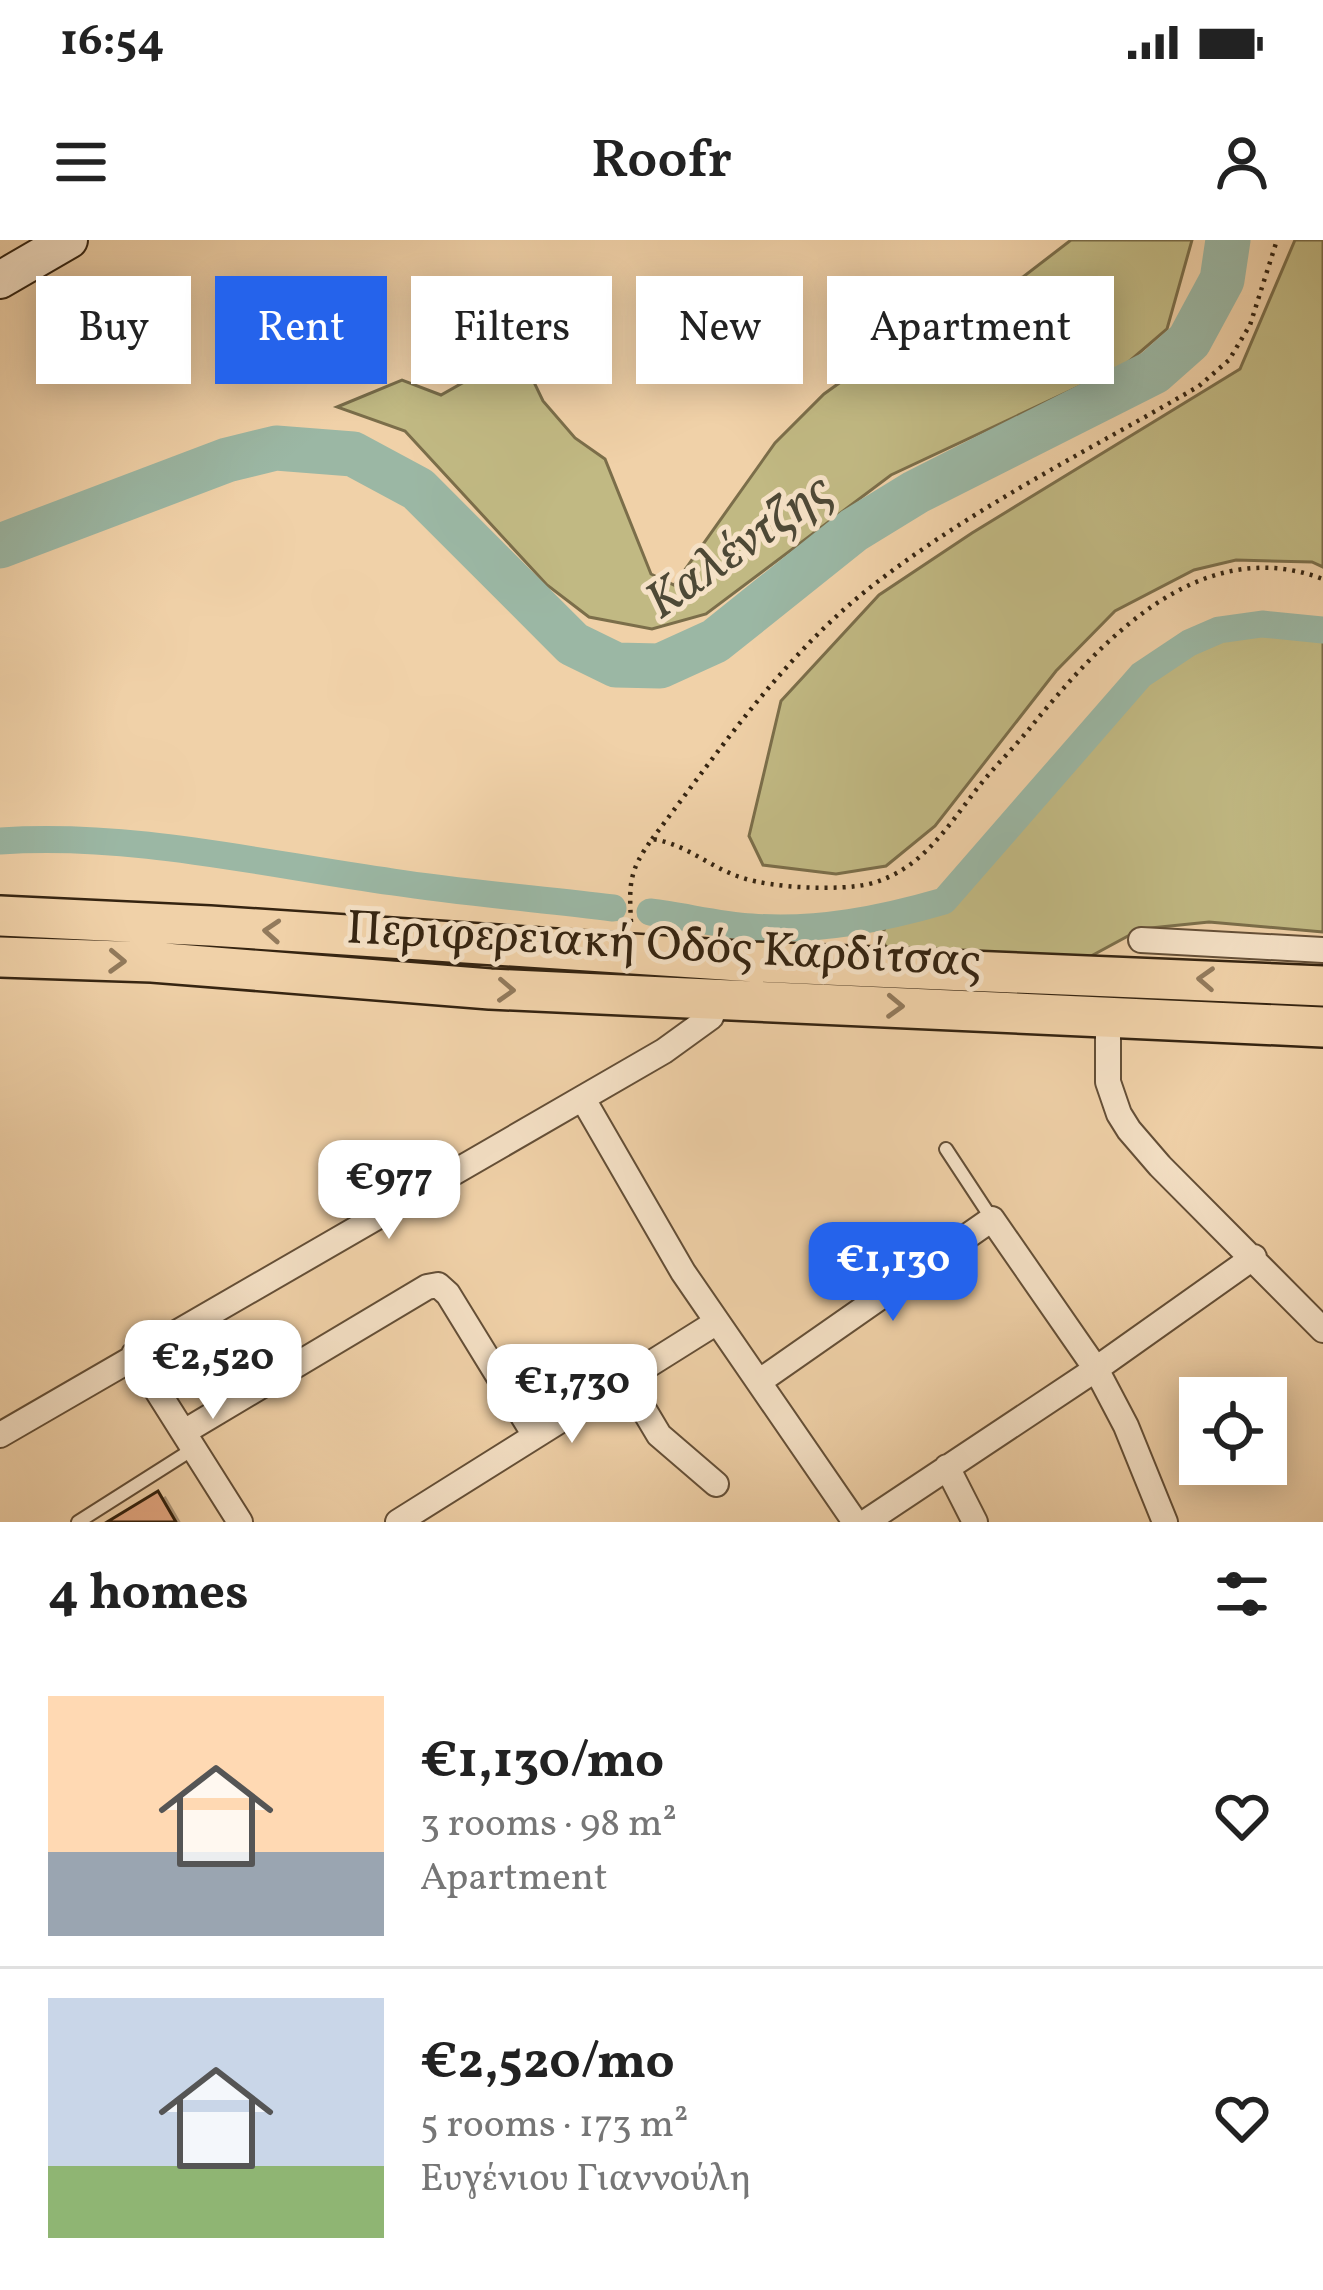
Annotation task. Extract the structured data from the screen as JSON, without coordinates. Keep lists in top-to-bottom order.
{
  "streets": {
    "main road": ["Περιφερειακή Οδός Καρδίτσας"]
  },
  "water": ["Καλέντζης"],
  "page": {
    "status": "16:54",
    "header": "Roofr",
    "chip": [
      "Buy",
      "Rent",
      "Filters",
      "New",
      "Apartment"
    ],
    "price": [
      "€977",
      "€1,130",
      "€2,520",
      "€1,730"
    ],
    "heading": "4 homes",
    "list": [
      {
        "name": "€1,130/mo",
        "note": "3 rooms · 98 m² · Apartment"
      },
      {
        "name": "€2,520/mo",
        "note": "5 rooms · 173 m² · Ευγένιου Γιαννούλη"
      }
    ]
  }
}
